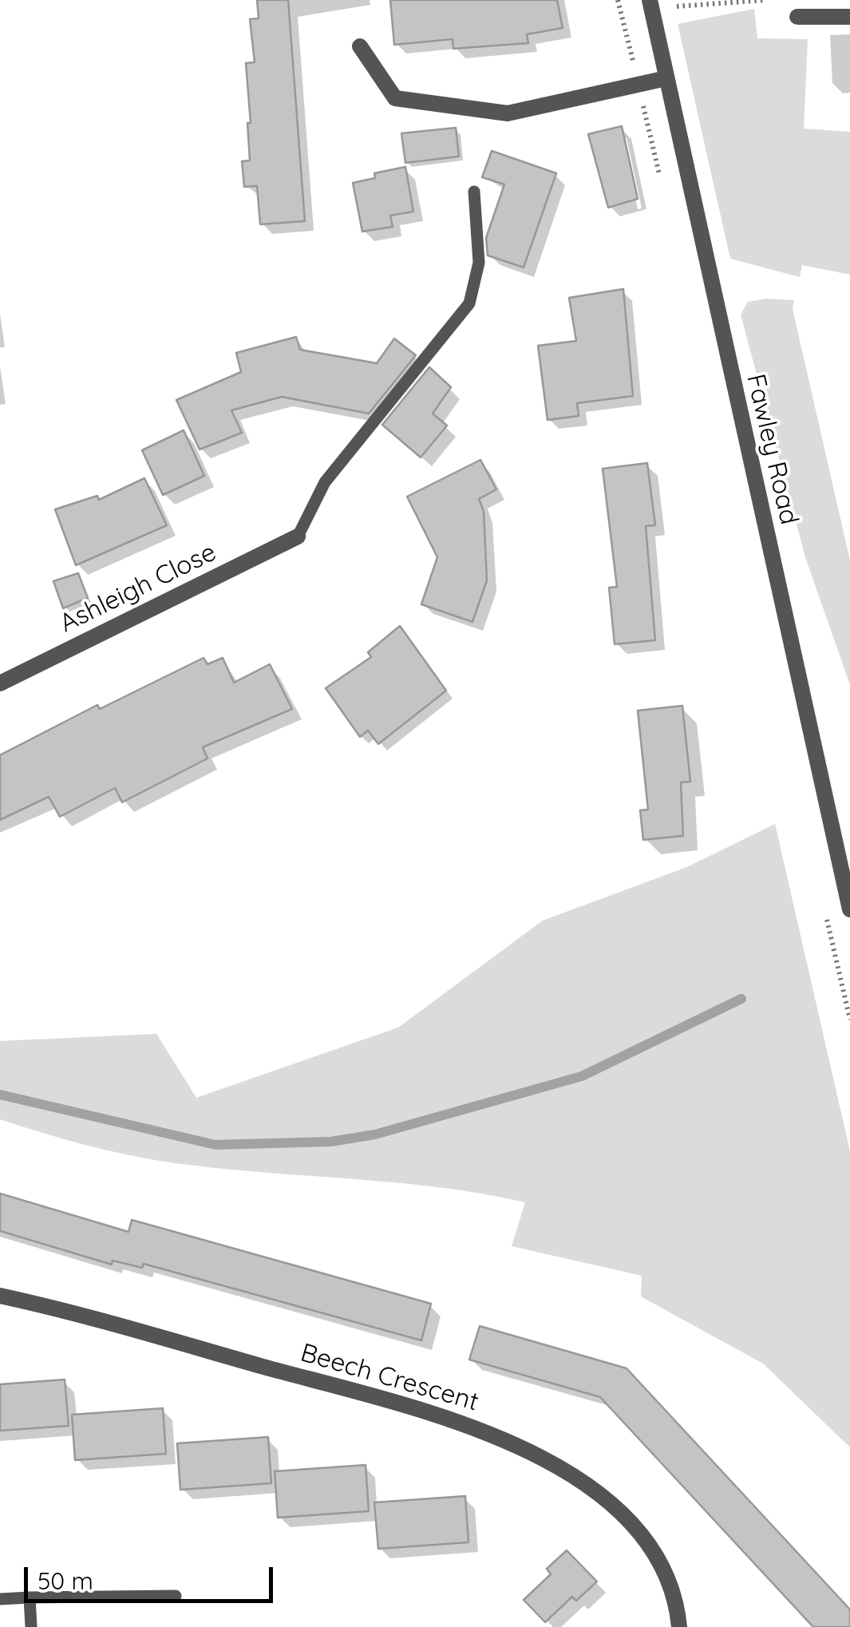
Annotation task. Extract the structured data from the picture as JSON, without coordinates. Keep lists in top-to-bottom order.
{
  "streets": {
    "street": ["Fawley Road", "Ashleigh Close", "Beech Crescent"]
  },
  "scale_bar": "50 m"
}
